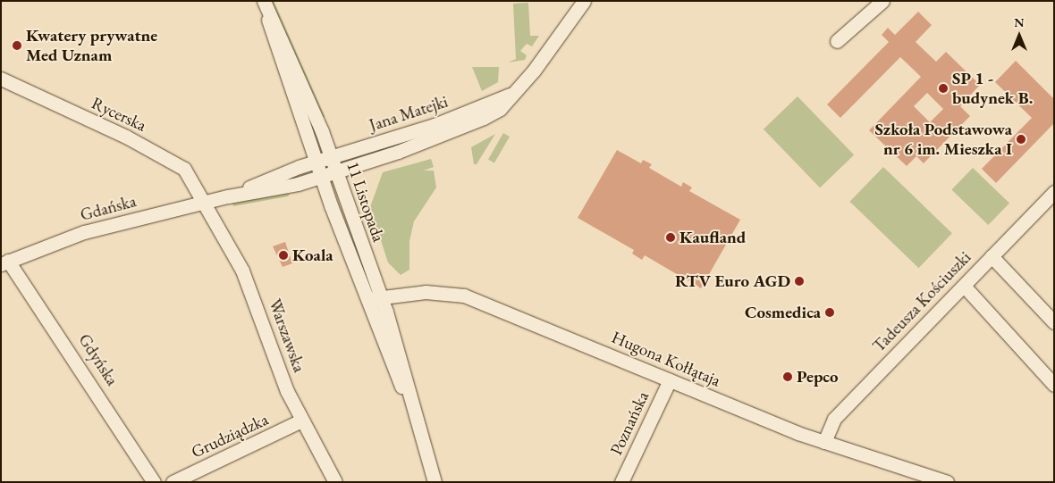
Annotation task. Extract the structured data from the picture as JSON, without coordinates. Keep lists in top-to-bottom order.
{
  "streets": {
    "street": [
      "Jana Matejki",
      "Rycerska",
      "11 Listopada",
      "Gdańska",
      "Tadeusza Kościuszki",
      "Warszawska",
      "Hugona Kołłątaja",
      "Gdyńska",
      "Poznańska",
      "Grudziądzka"
    ]
  },
  "crossings": [
    ["Jana Matejki", "11 Listopada"],
    ["Jana Matejki", "Gdańska"],
    ["Rycerska", "Gdańska"],
    ["Rycerska", "Warszawska"],
    ["11 Listopada", "Gdańska"],
    ["11 Listopada", "Hugona Kołłątaja"],
    ["Gdańska", "Warszawska"],
    ["Gdańska", "Gdyńska"],
    ["Tadeusza Kościuszki", "Hugona Kołłątaja"],
    ["Warszawska", "Grudziądzka"],
    ["Hugona Kołłątaja", "Poznańska"]
  ],
  "places": [
    "Kwatery prywatne Med Uznam",
    "SP 1 - budynek B.",
    "Szkoła Podstawowa nr 6 im. Mieszka I",
    "Kaufland",
    "Koala",
    "RTV Euro AGD",
    "Cosmedica",
    "Pepco"
  ],
  "north": "top"
}
